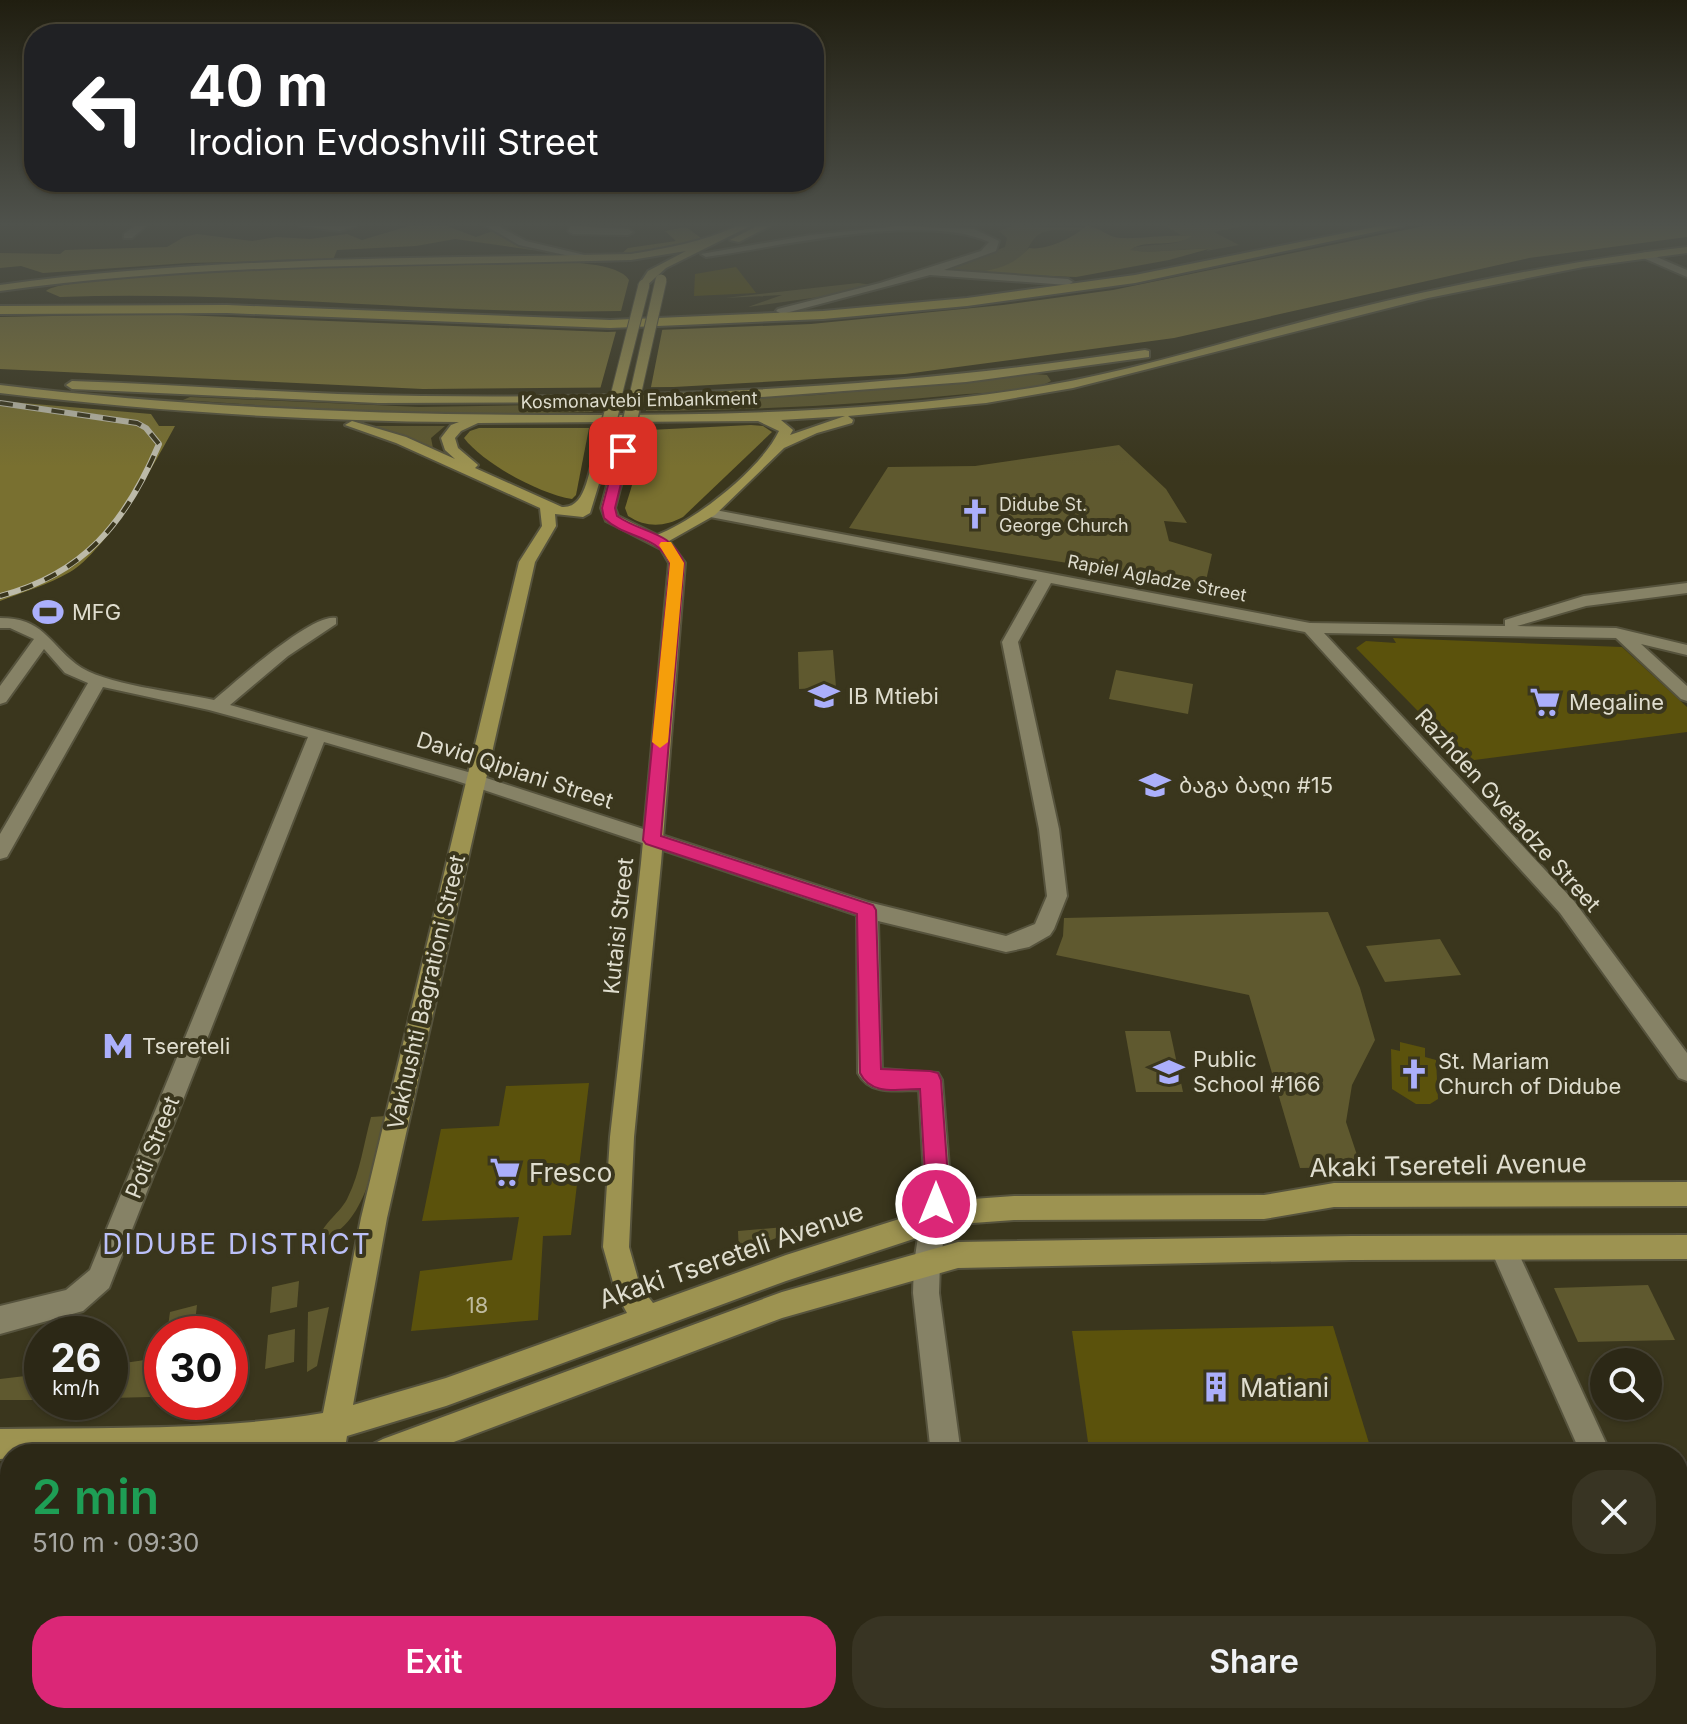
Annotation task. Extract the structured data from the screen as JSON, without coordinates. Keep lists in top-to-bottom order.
{
  "streets": {
    "main road": [
      "Kosmonavtebi Embankment",
      "Kutaisi Street",
      "Vakhushti Bagrationi Street",
      "Akaki Tsereteli Avenue"
    ],
    "street": [
      "Rapiel Agladze Street",
      "David Qipiani Street",
      "Razhden Gvetadze Street",
      "Poti Street"
    ]
  },
  "crossings": [
    ["Rapiel Agladze Street", "David Qipiani Street"],
    ["Rapiel Agladze Street", "Razhden Gvetadze Street"],
    ["David Qipiani Street", "Kutaisi Street"],
    ["David Qipiani Street", "Vakhushti Bagrationi Street"],
    ["David Qipiani Street", "Poti Street"],
    ["Kutaisi Street", "Akaki Tsereteli Avenue"],
    ["Vakhushti Bagrationi Street", "Akaki Tsereteli Avenue"]
  ],
  "districts": ["DIDUBE DISTRICT"],
  "places": {
    "church": ["Didube St. George Church", "St. Mariam Church of Didube"],
    "sports": ["MFG"],
    "school or university": ["IB Mtiebi", "ბაგა ბაღი #15", "Public School #166"],
    "supermarket": ["Megaline", "Fresco"],
    "metro station": ["Tsereteli"],
    "building": ["Matiani"]
  },
  "house_numbers": ["18"],
  "page": {
    "turn": ["40 m", "Irodion Evdoshvili Street"],
    "speed": "26 km/h",
    "limit": "30",
    "heading": ["2 min", "510 m · 09:30"],
    "buttons": ["Exit", "Share"]
  }
}
